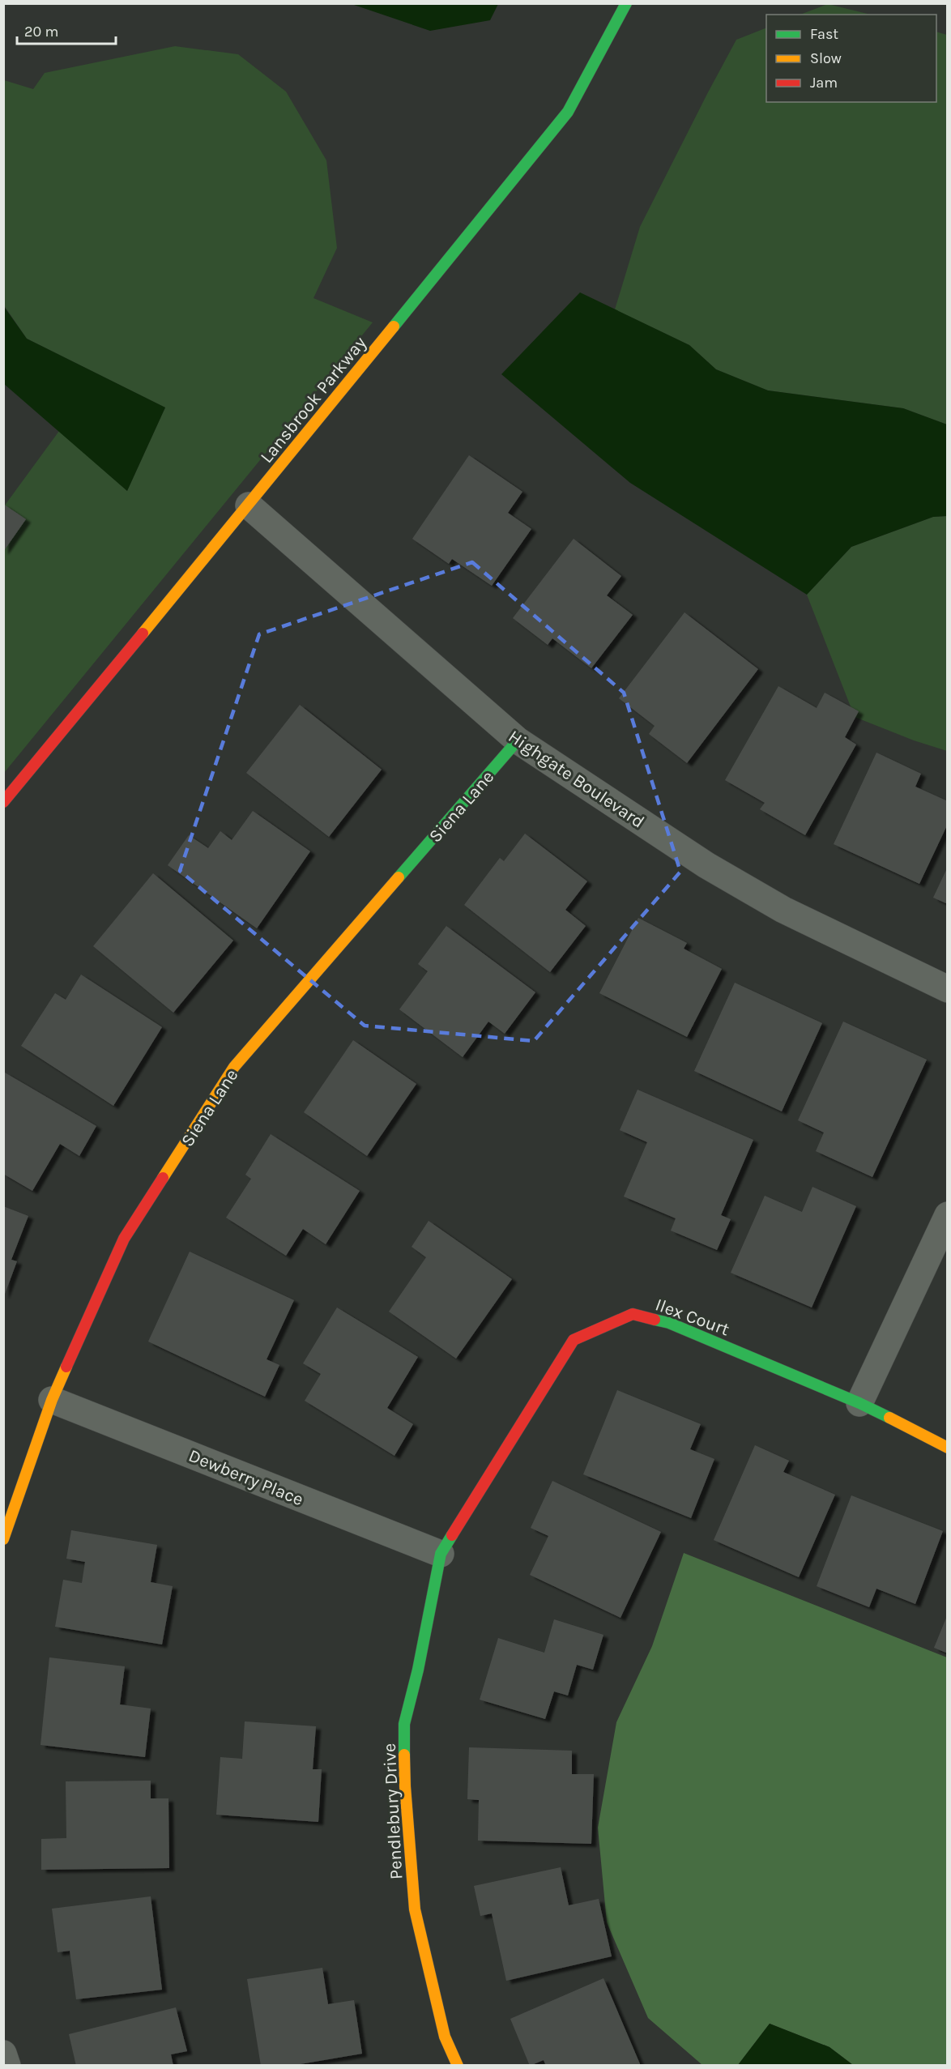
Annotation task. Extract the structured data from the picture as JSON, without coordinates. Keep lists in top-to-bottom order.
{
  "streets": {
    "street": [
      "Lansbrook Parkway",
      "Highgate Boulevard",
      "Siena Lane",
      "Ilex Court",
      "Dewberry Place",
      "Pendlebury Drive"
    ]
  },
  "crossings": [
    ["Lansbrook Parkway", "Highgate Boulevard"],
    ["Highgate Boulevard", "Siena Lane"],
    ["Siena Lane", "Dewberry Place"],
    ["Ilex Court", "Dewberry Place"],
    ["Ilex Court", "Pendlebury Drive"],
    ["Dewberry Place", "Pendlebury Drive"]
  ],
  "legend": ["Fast", "Slow", "Jam"],
  "scale_bar": "20 m"
}
